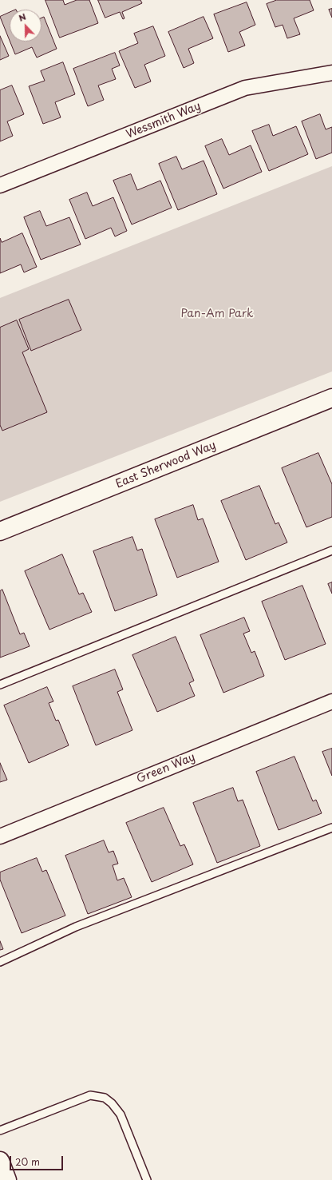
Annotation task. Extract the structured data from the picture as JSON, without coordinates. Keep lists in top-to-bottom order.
{
  "streets": {
    "street": ["Wessmith Way", "East Sherwood Way", "Green Way"]
  },
  "parks": ["Pan-Am Park"],
  "scale_bar": "20 m",
  "north": "top"
}
